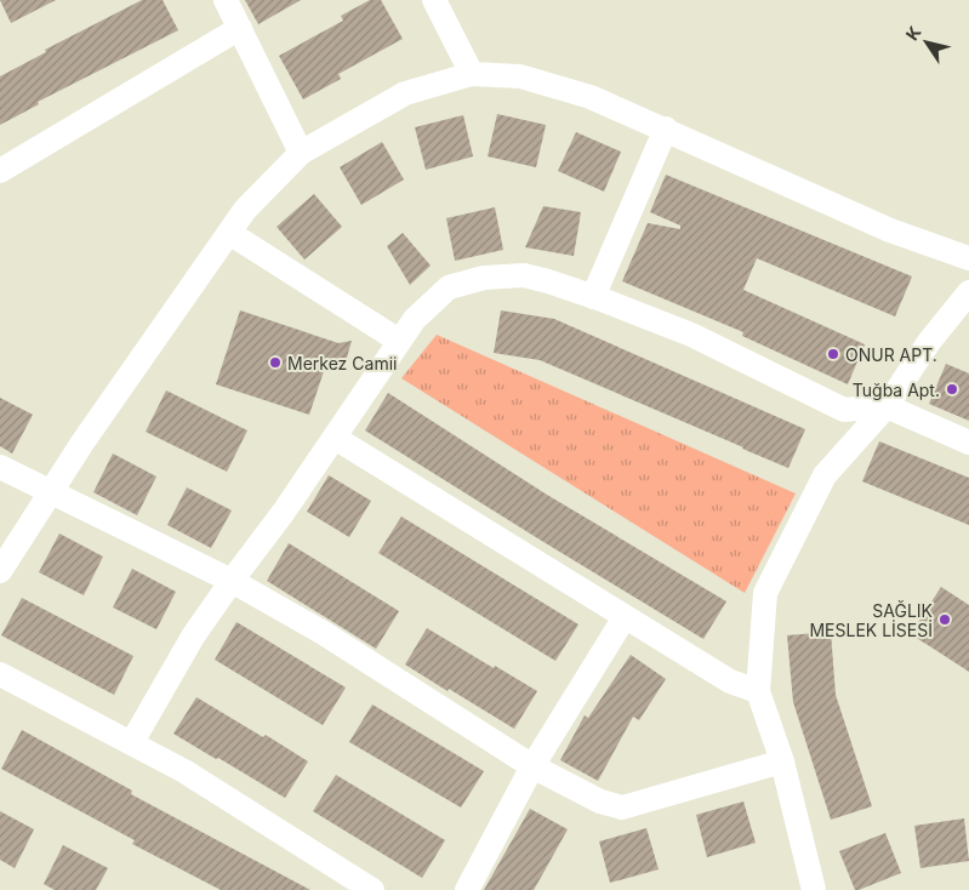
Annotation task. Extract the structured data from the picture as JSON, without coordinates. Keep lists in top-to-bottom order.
{
  "places": [
    "ONUR APT.",
    "Merkez Camii",
    "Tuğba Apt.",
    "SAĞLIK MESLEK LİSESİ"
  ],
  "north": "top left"
}
